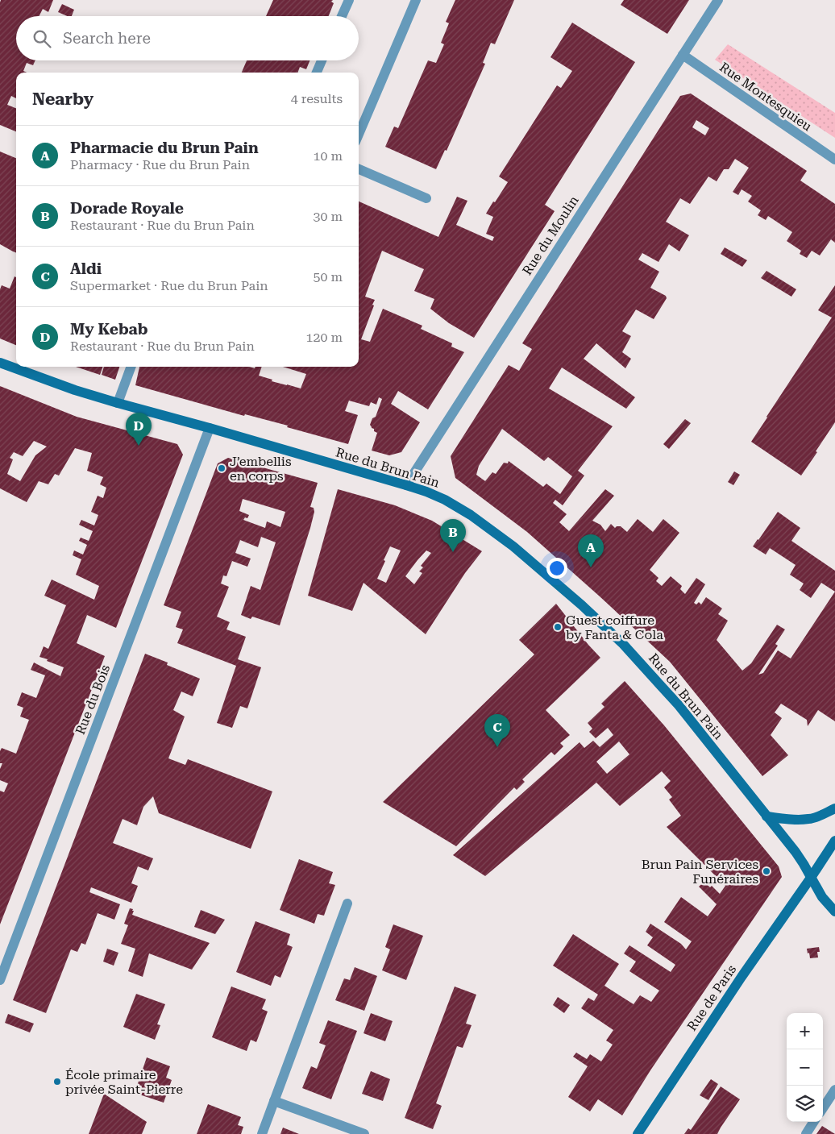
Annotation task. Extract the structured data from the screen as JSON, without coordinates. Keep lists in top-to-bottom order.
{
  "streets": {
    "main road": ["Rue du Brun Pain", "Rue de Paris"],
    "street": ["Rue Montesquieu", "Rue du Moulin", "Rue du Bois"]
  },
  "crossings": [
    ["Rue Montesquieu", "Rue du Moulin"],
    ["Rue du Moulin", "Rue du Brun Pain"],
    ["Rue du Brun Pain", "Rue du Bois"],
    ["Rue du Brun Pain", "Rue de Paris"]
  ],
  "places": [
    "J’embellis en corps",
    "Guest coiffure by Fanta & Cola",
    "Brun Pain Services Funéraires",
    "École primaire privée Saint-Pierre"
  ],
  "page": {
    "search": "Search here",
    "heading": ["Nearby", "4 results"],
    "list": [
      {
        "mark": "A",
        "name": "Pharmacie du Brun Pain",
        "note": "Pharmacy · Rue du Brun Pain",
        "value": "10 m"
      },
      {
        "mark": "B",
        "name": "Dorade Royale",
        "note": "Restaurant · Rue du Brun Pain",
        "value": "30 m"
      },
      {
        "mark": "C",
        "name": "Aldi",
        "note": "Supermarket · Rue du Brun Pain",
        "value": "50 m"
      },
      {
        "mark": "D",
        "name": "My Kebab",
        "note": "Restaurant · Rue du Brun Pain",
        "value": "120 m"
      }
    ],
    "pins": [
      "D",
      "B",
      "A",
      "C"
    ],
    "map_buttons": ["+", "−"]
  }
}
